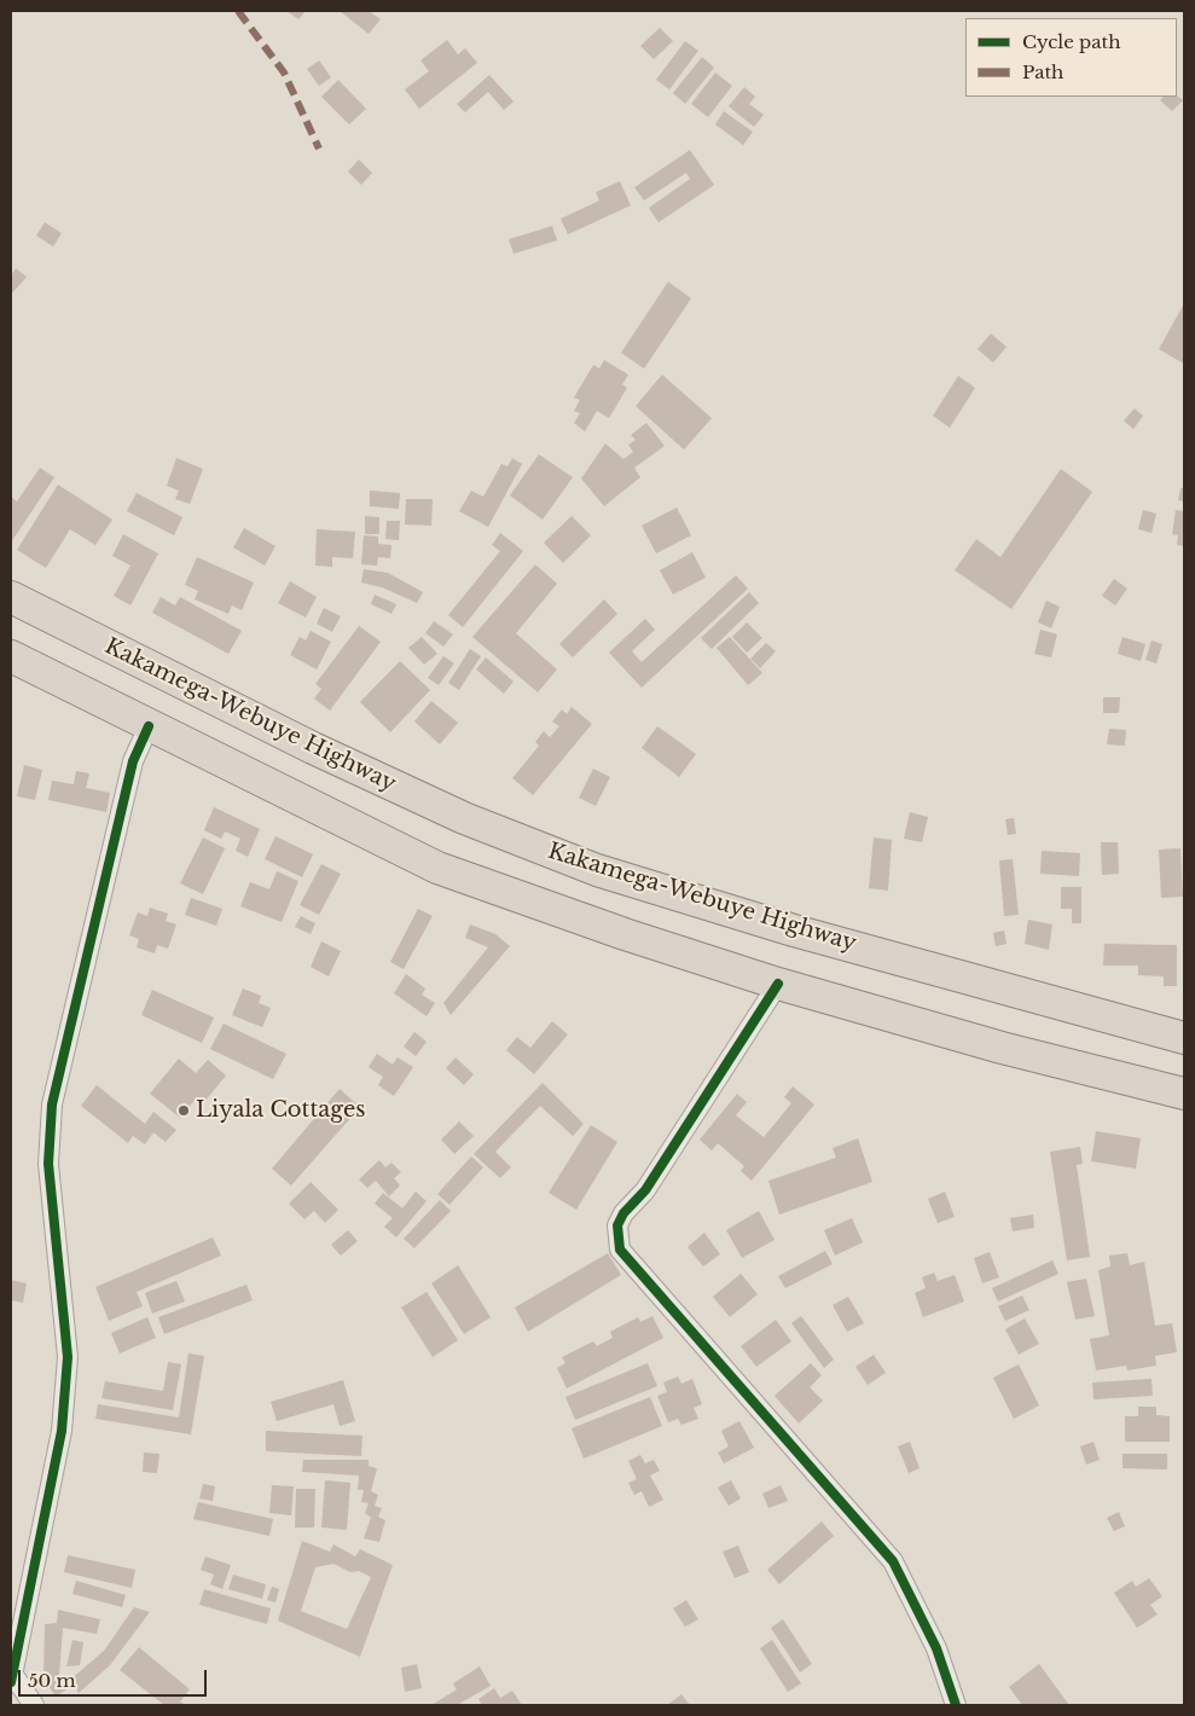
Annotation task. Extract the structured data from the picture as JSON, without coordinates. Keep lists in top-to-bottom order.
{
  "streets": {
    "highway": ["Kakamega-Webuye Highway"]
  },
  "places": ["Liyala Cottages"],
  "legend": ["Cycle path", "Path"],
  "scale_bar": "50 m"
}
